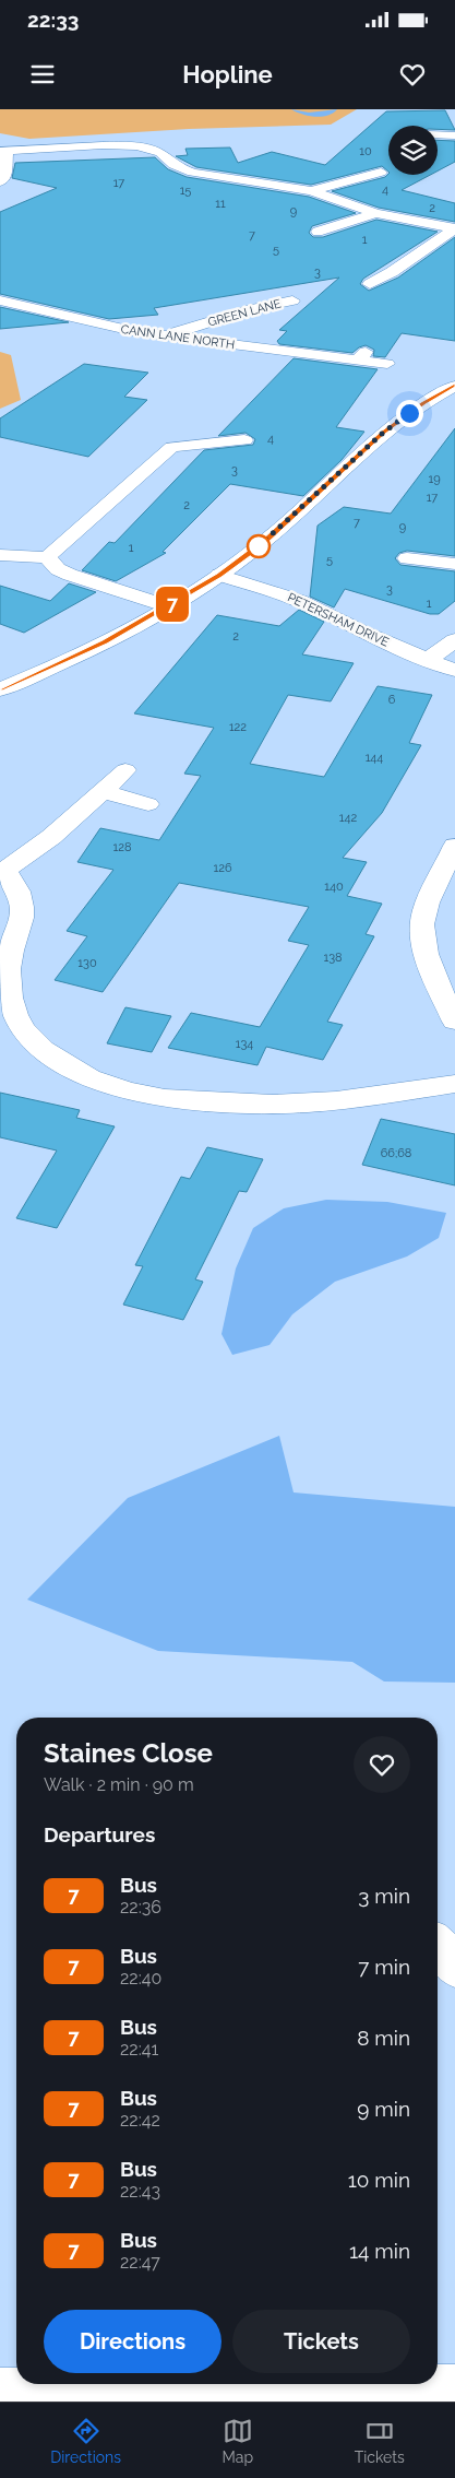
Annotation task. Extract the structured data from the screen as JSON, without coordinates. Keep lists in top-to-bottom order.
{
  "streets": {
    "street": ["GREEN LANE", "CANN LANE NORTH", "PETERSHAM DRIVE"]
  },
  "crossings": [
    ["GREEN LANE", "CANN LANE NORTH"]
  ],
  "lines": ["bus line 7"],
  "house_numbers": [
    "10",
    "17",
    "4",
    "15",
    "11",
    "2",
    "9",
    "7",
    "1",
    "5",
    "3",
    "4",
    "3",
    "19",
    "17",
    "2",
    "7",
    "9",
    "1",
    "5",
    "3",
    "1",
    "2",
    "6",
    "122",
    "144",
    "142",
    "128",
    "126",
    "140",
    "138",
    "130",
    "134",
    "66;68"
  ],
  "page": {
    "status": "22:33",
    "header": "Hopline",
    "on_map": "7",
    "heading": [
      ["Staines Close", "Walk · 2 min · 90 m"],
      "Departures"
    ],
    "list": [
      {
        "mark": "7",
        "name": "Bus",
        "note": "22:36",
        "value": "3 min"
      },
      {
        "mark": "7",
        "name": "Bus",
        "note": "22:40",
        "value": "7 min"
      },
      {
        "mark": "7",
        "name": "Bus",
        "note": "22:41",
        "value": "8 min"
      },
      {
        "mark": "7",
        "name": "Bus",
        "note": "22:42",
        "value": "9 min"
      },
      {
        "mark": "7",
        "name": "Bus",
        "note": "22:43",
        "value": "10 min"
      },
      {
        "mark": "7",
        "name": "Bus",
        "note": "22:47",
        "value": "14 min"
      }
    ],
    "buttons": ["Directions", "Tickets"],
    "tabs": ["Directions", "Map", "Tickets"]
  }
}
